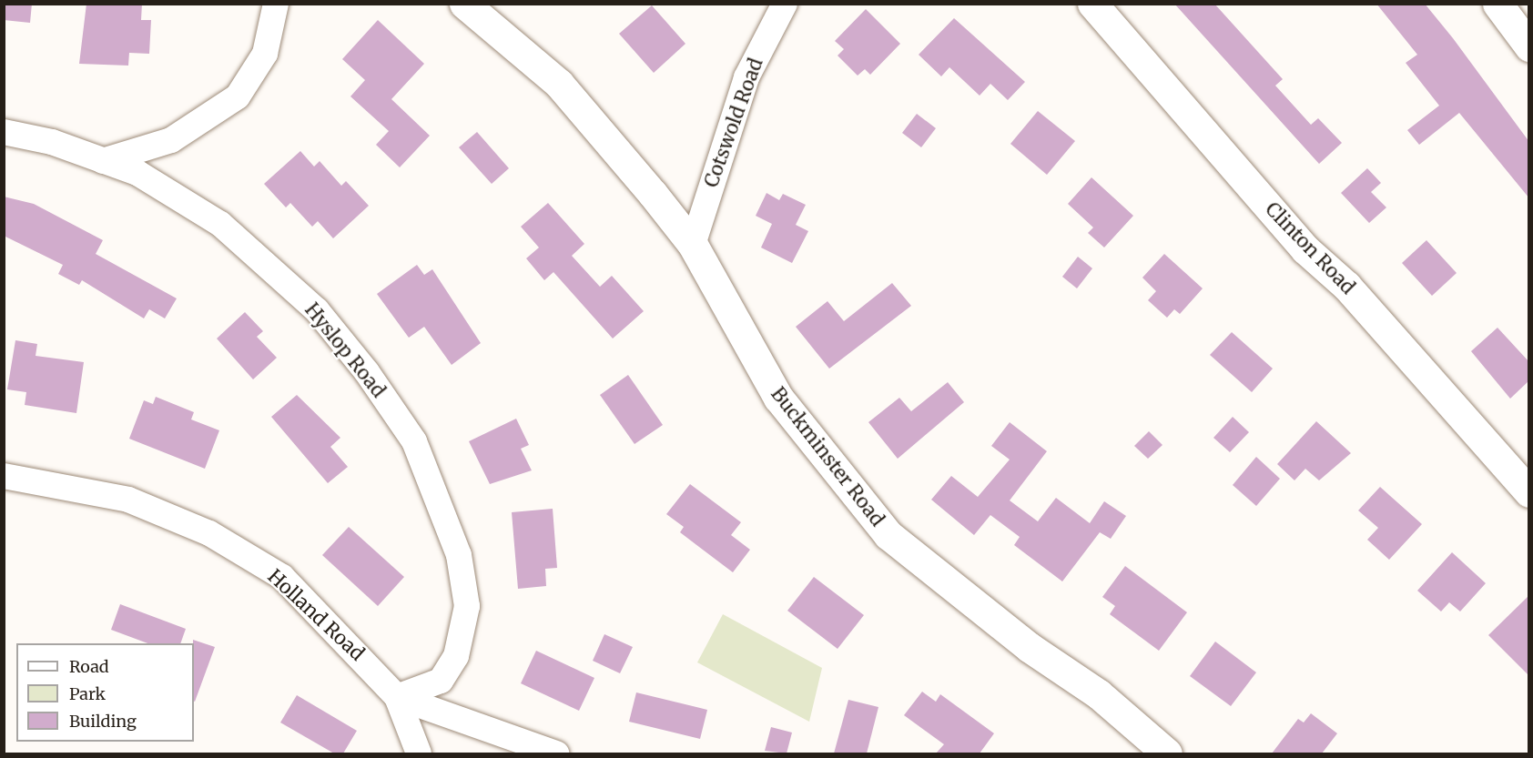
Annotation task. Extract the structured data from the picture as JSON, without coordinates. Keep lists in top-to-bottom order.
{
  "streets": {
    "street": [
      "Cotswold Road",
      "Clinton Road",
      "Hyslop Road",
      "Buckminster Road",
      "Holland Road"
    ]
  },
  "crossings": [
    ["Cotswold Road", "Buckminster Road"],
    ["Hyslop Road", "Holland Road"]
  ],
  "legend": ["Road", "Park", "Building"]
}
